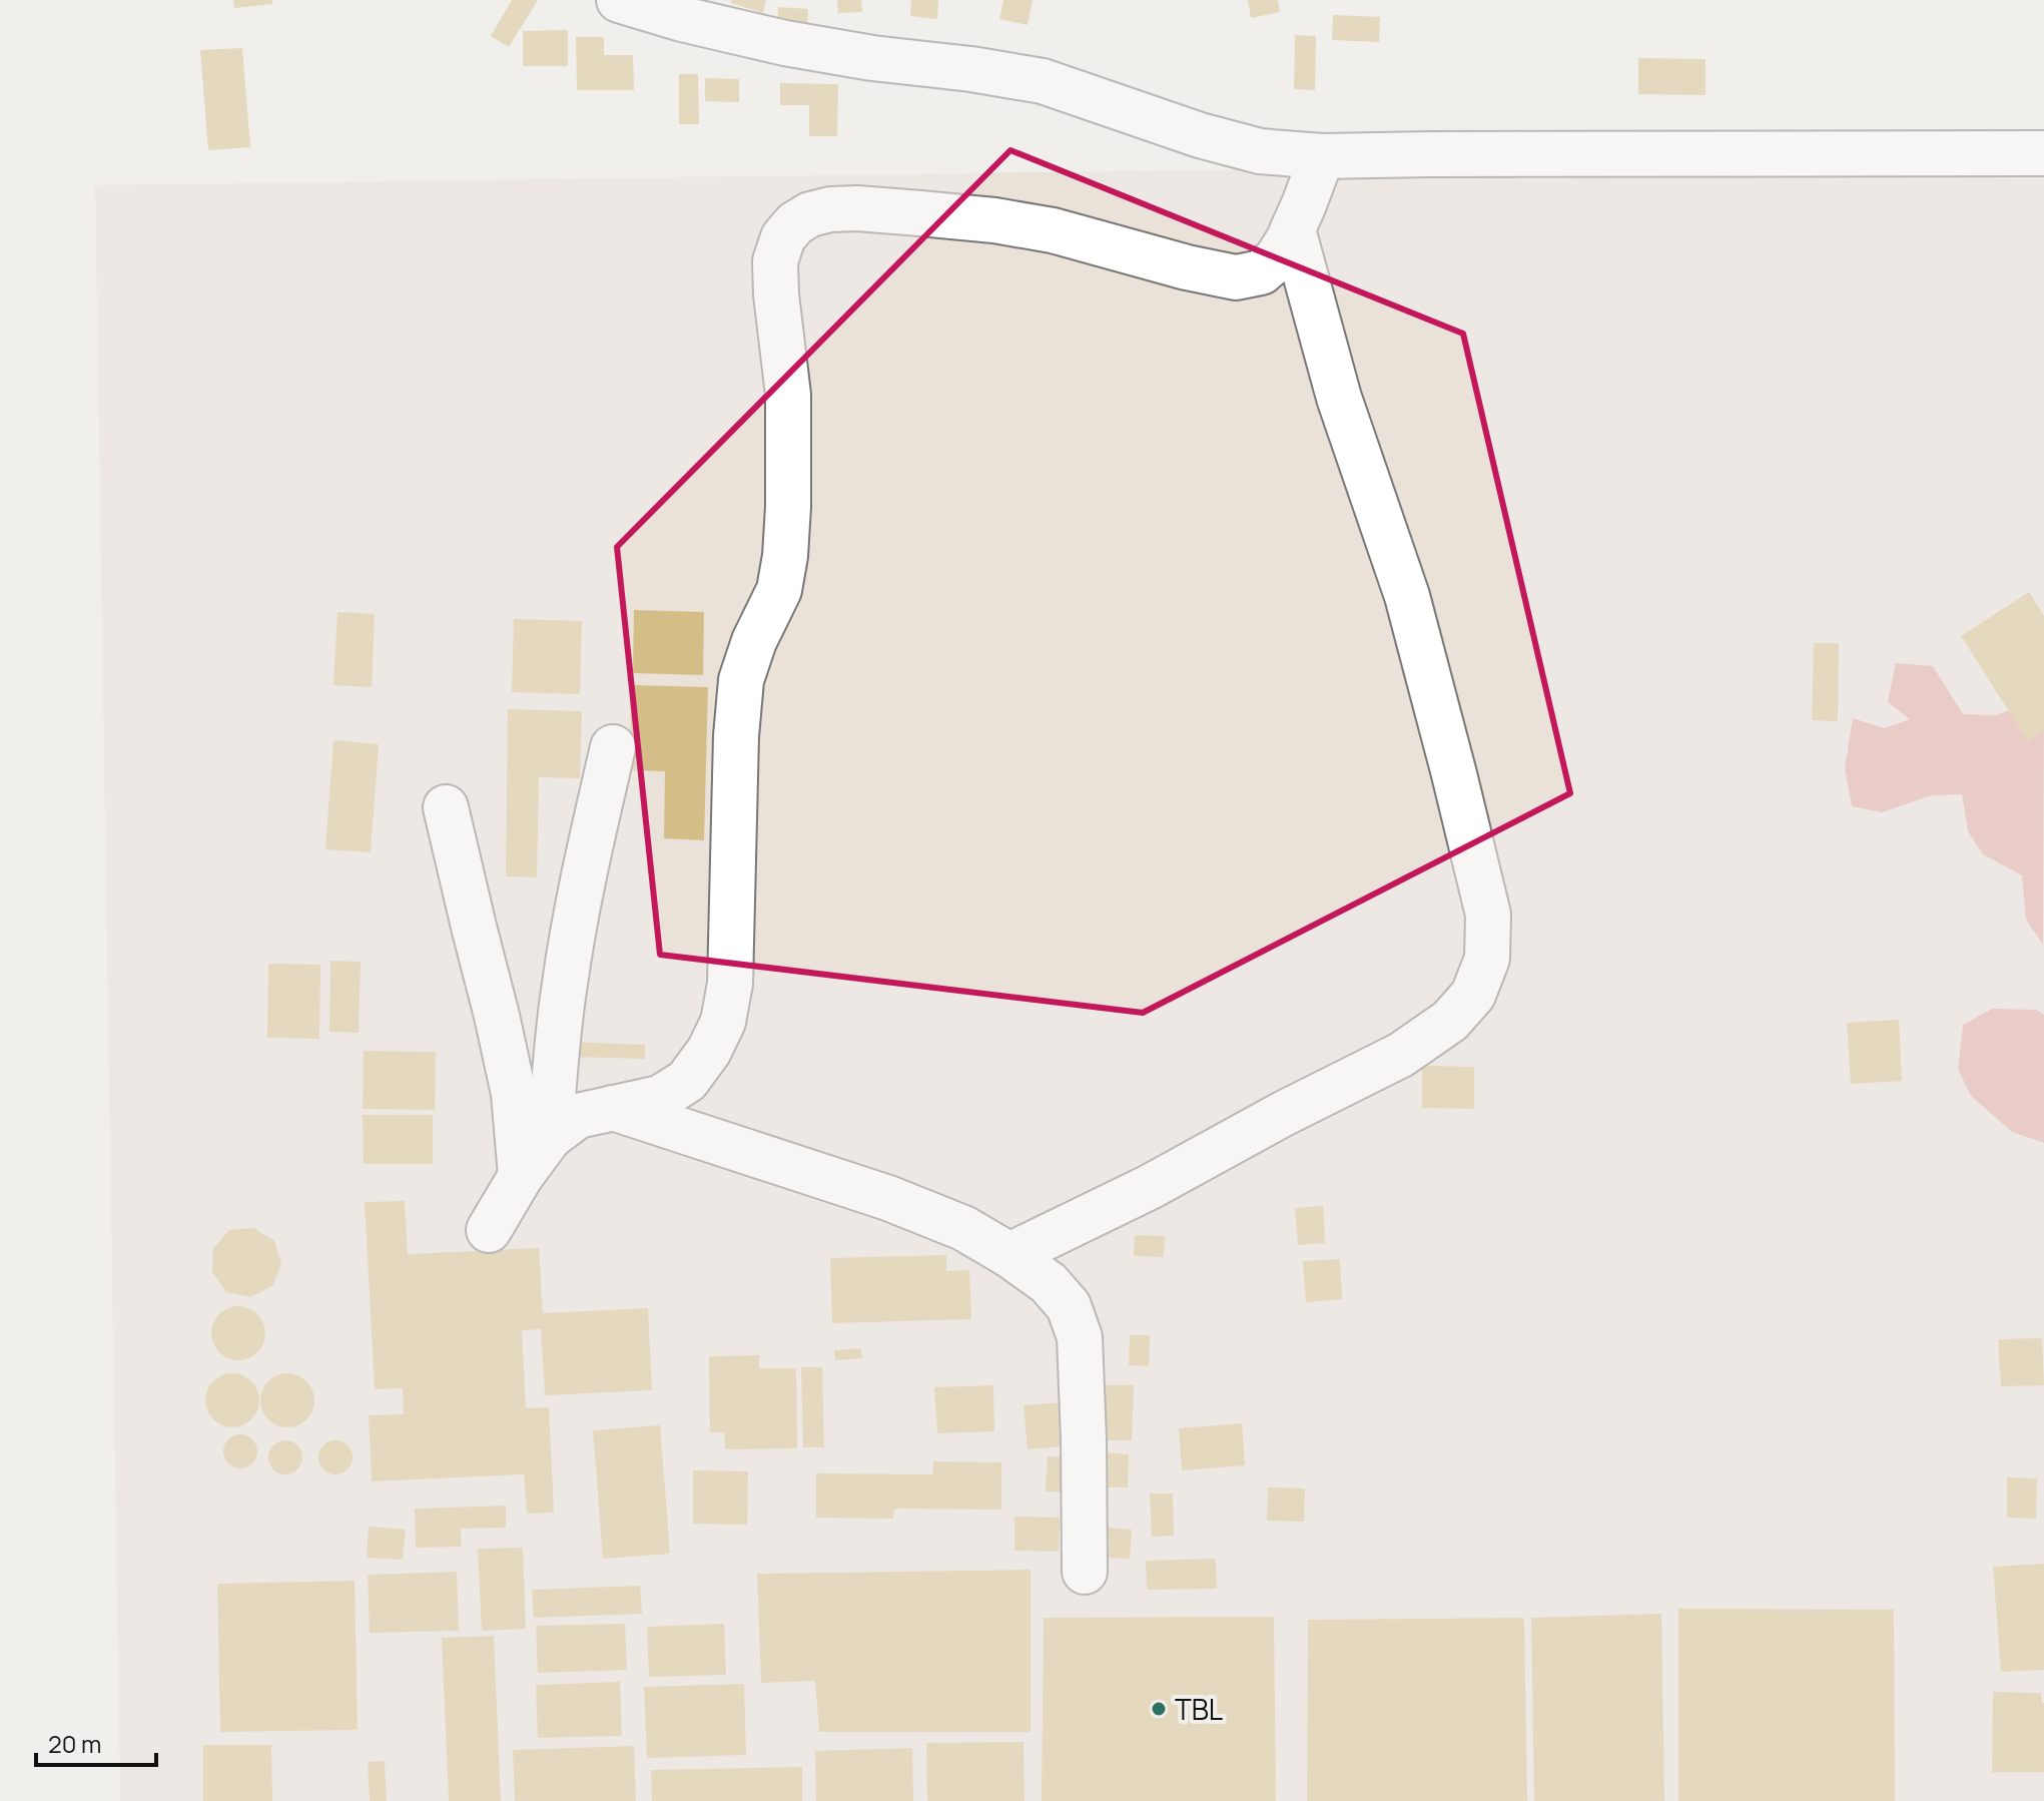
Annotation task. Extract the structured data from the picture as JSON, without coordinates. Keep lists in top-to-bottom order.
{
  "places": ["TBL"],
  "scale_bar": "20 m"
}
